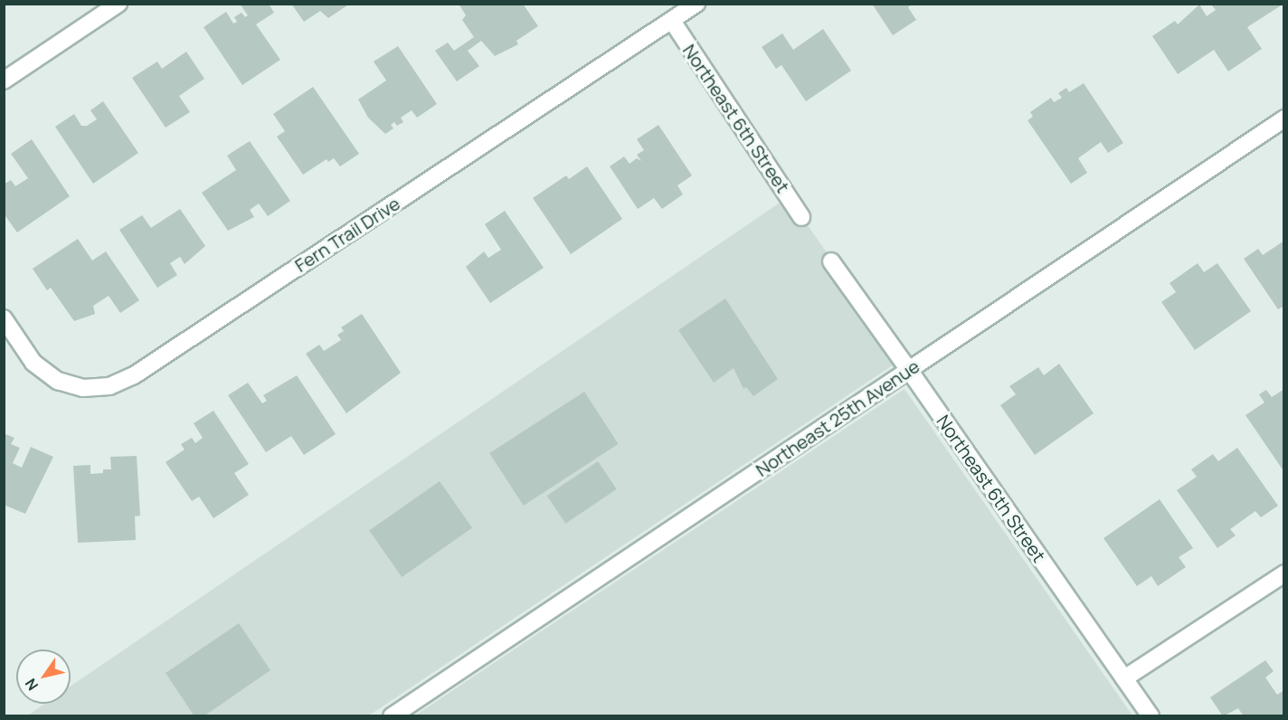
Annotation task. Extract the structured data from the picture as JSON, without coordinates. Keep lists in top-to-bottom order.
{
  "streets": {
    "street": ["Northeast 6th Street", "Fern Trail Drive", "Northeast 25th Avenue"]
  },
  "crossings": [
    ["Northeast 6th Street", "Fern Trail Drive"],
    ["Northeast 6th Street", "Northeast 25th Avenue"]
  ],
  "north": "bottom left"
}
